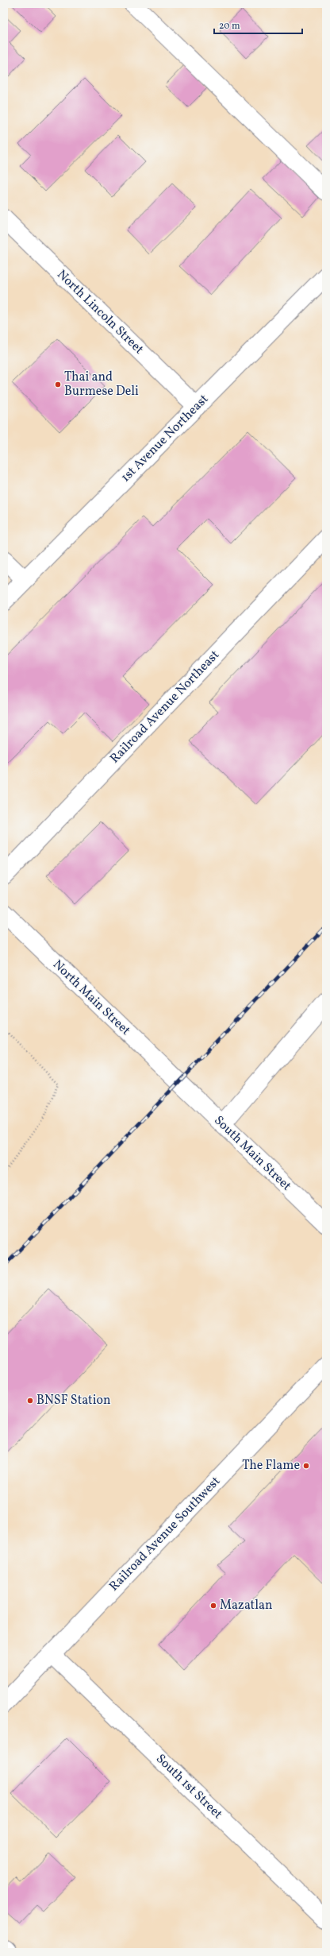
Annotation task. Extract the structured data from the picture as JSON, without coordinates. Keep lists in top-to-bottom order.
{
  "streets": {
    "street": [
      "North Lincoln Street",
      "1st Avenue Northeast",
      "Railroad Avenue Northeast",
      "North Main Street",
      "South Main Street",
      "Railroad Avenue Southwest",
      "South 1st Street"
    ]
  },
  "crossings": [
    ["North Lincoln Street", "1st Avenue Northeast"],
    ["North Main Street", "South Main Street"],
    ["Railroad Avenue Southwest", "South 1st Street"]
  ],
  "places": [
    "Thai and Burmese Deli",
    "BNSF Station",
    "The Flame",
    "Mazatlan"
  ],
  "scale_bar": "20 m"
}
